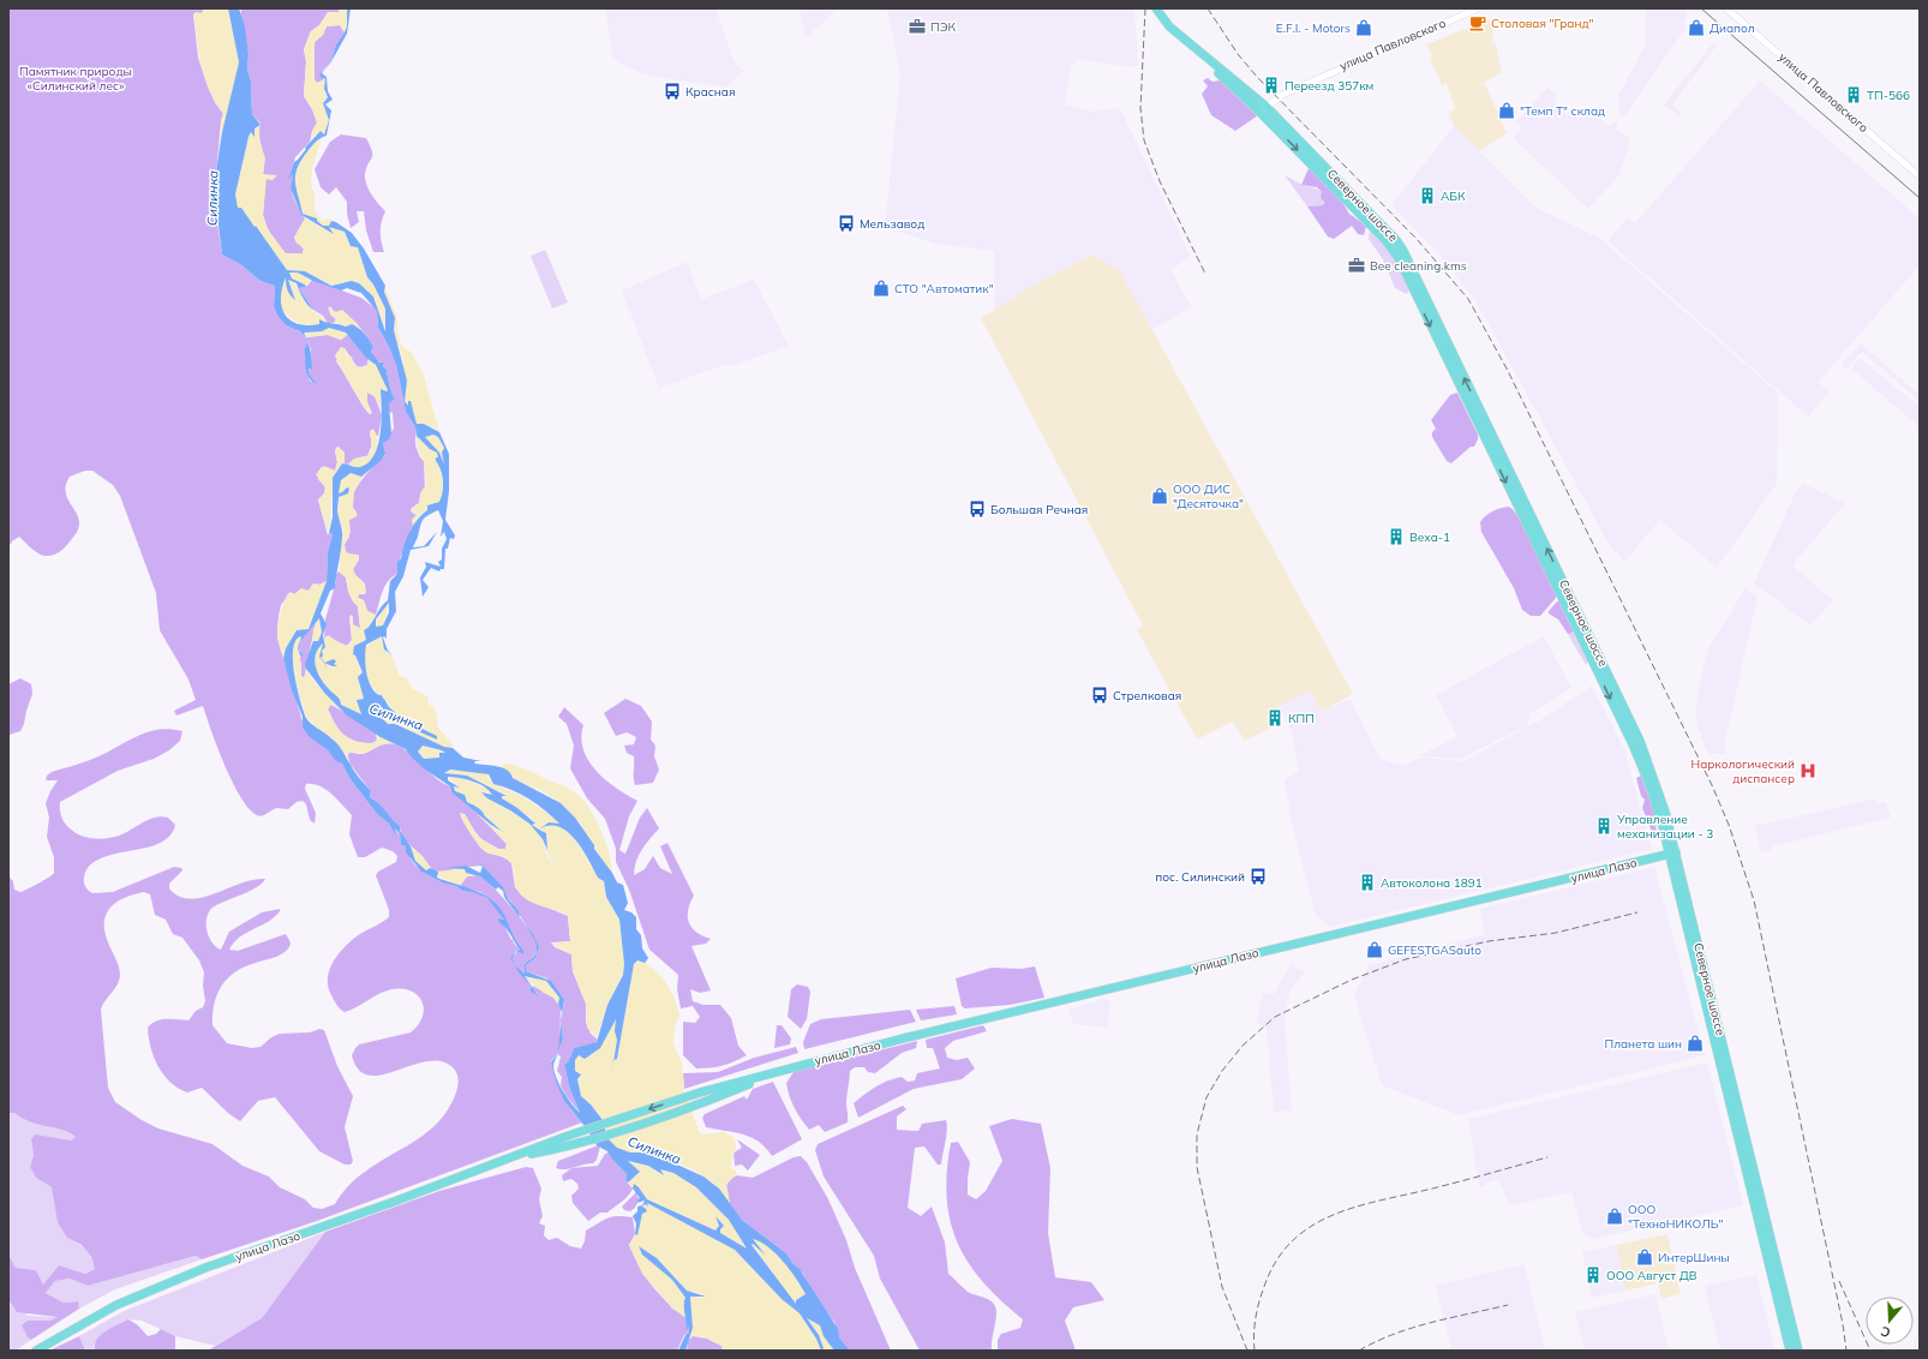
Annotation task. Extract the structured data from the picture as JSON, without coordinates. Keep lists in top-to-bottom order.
{
  "streets": {
    "main road": ["Северное шоссе", "улица Лазо"],
    "street": ["улица Павловского"]
  },
  "crossings": [
    ["улица Павловского", "Северное шоссе"],
    ["Северное шоссе", "улица Лазо"]
  ],
  "water": ["Силинка"],
  "parks": ["Памятник природы «Силинский лес»"],
  "places": {
    "cafe": ["Столовая \"Гранд\""],
    "office": ["ПЭК", "Bee cleaning kms"],
    "shop": [
      "E.F.I. - Motors",
      "Диапол",
      "\"Темп Т\" склад",
      "СТО \"Автоматик\"",
      "ООО ДИС \"Десяточка\"",
      "GEFESTGASauto",
      "Планета шин",
      "ООО \"ТехноНИКОЛЬ\"",
      "ИнтерШины"
    ],
    "building": [
      "Переезд 357км",
      "ТП-566",
      "АБК",
      "Веха-1",
      "КПП",
      "Управление механизации - 3",
      "Автоколона 1891",
      "ООО Август ДВ"
    ],
    "bus stop": [
      "Красная",
      "Мельзавод",
      "Большая Речная",
      "Стрелковая",
      "пос. Силинский"
    ],
    "hospital": ["Наркологический диспансер"]
  },
  "north": "bottom"
}
